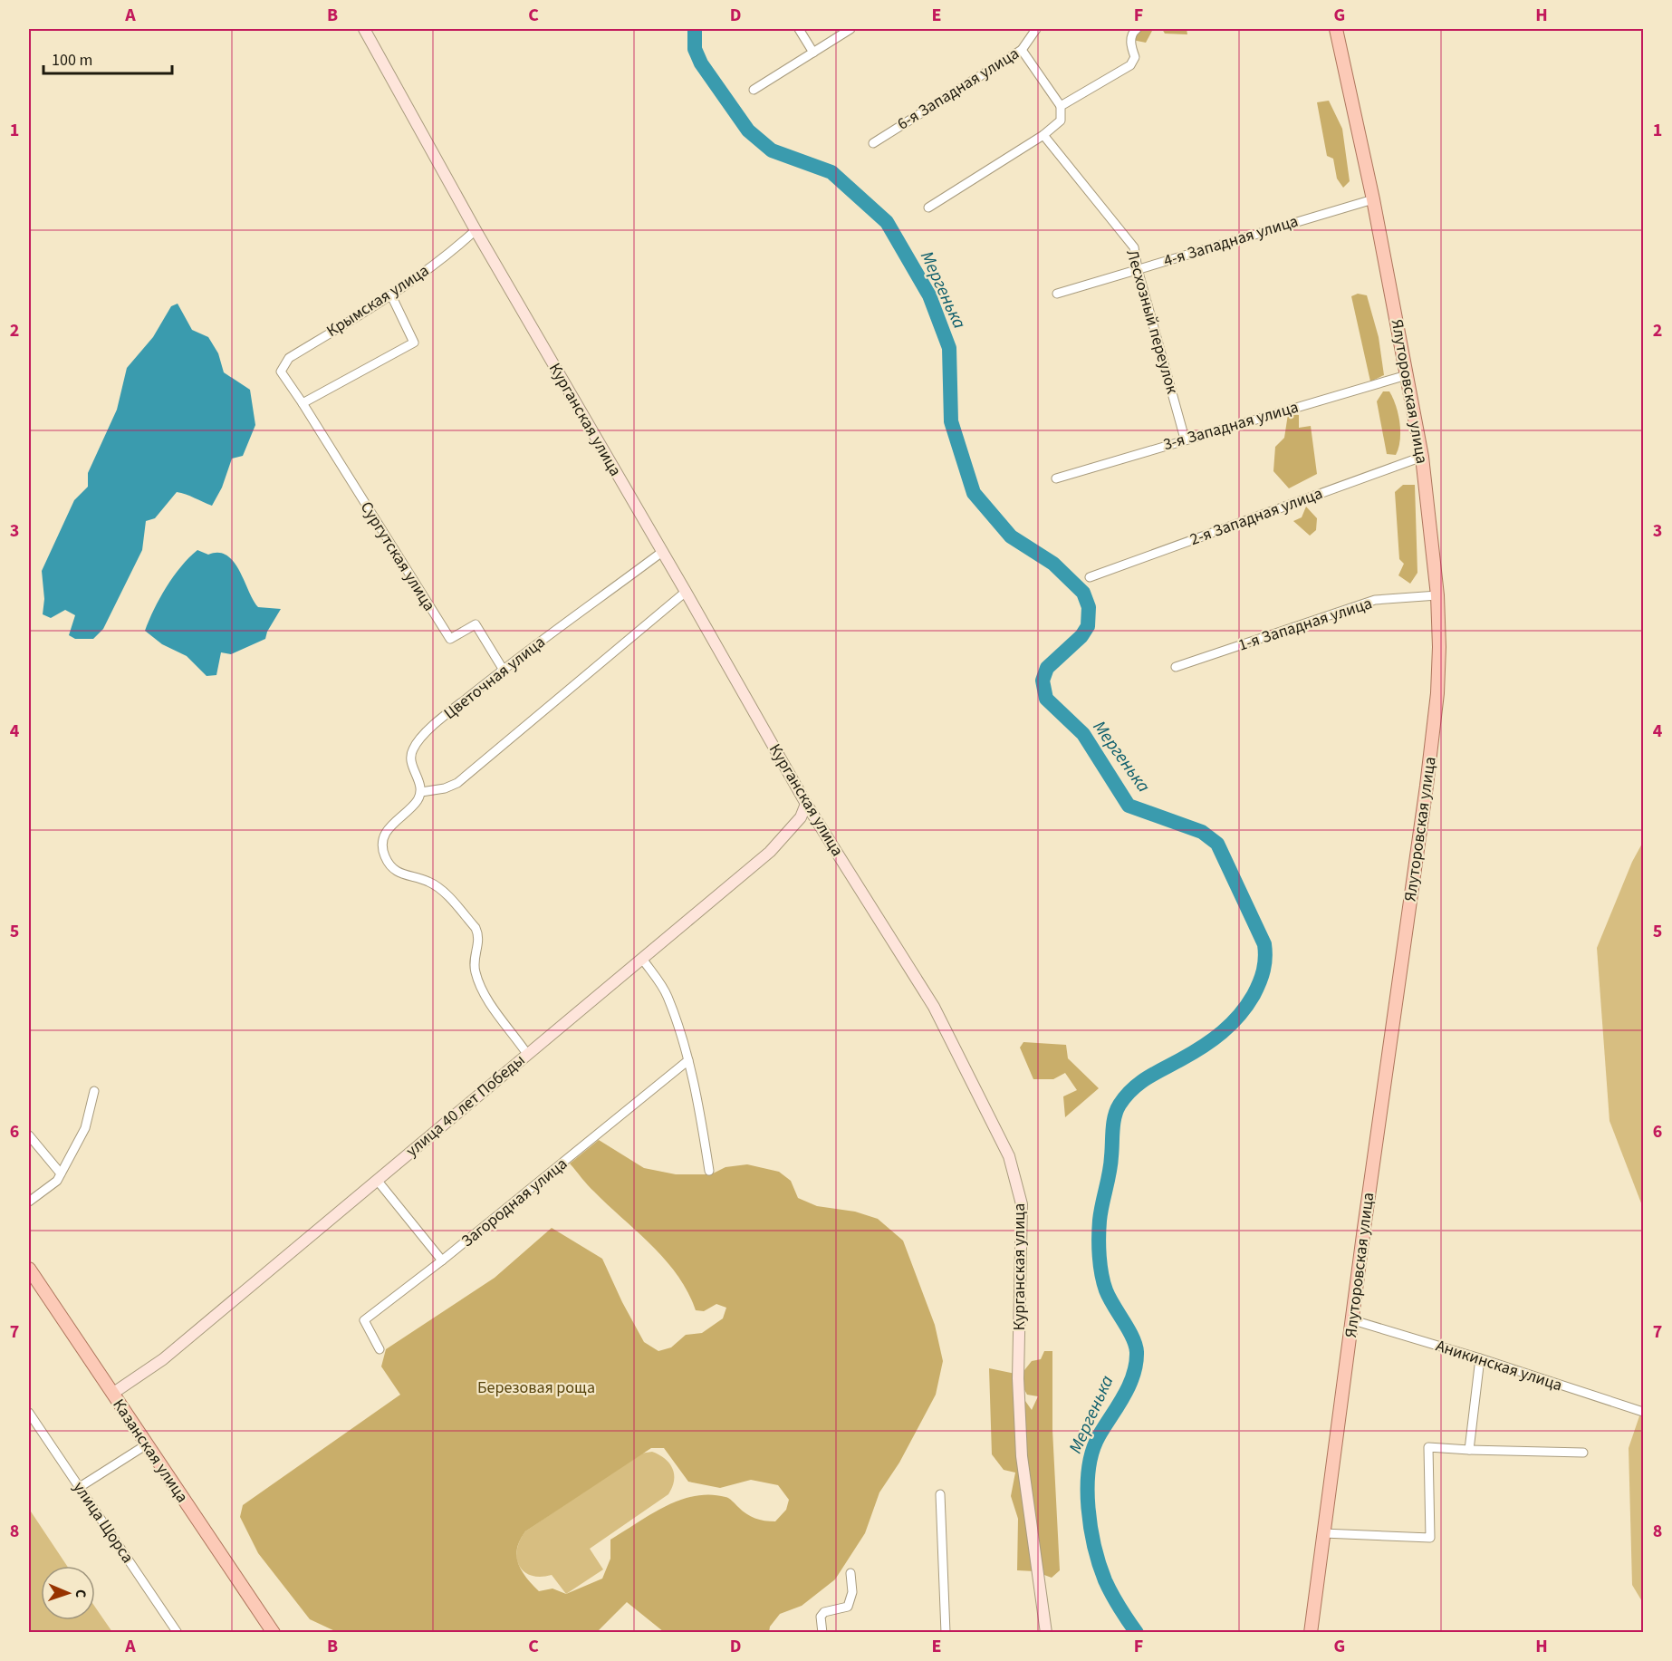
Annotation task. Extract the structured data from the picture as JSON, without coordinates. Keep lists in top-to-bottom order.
{
  "streets": {
    "main road": [
      "Ялуторовская улица",
      "Курганская улица",
      "улица 40 лет Победы",
      "Казанская улица"
    ],
    "street": [
      "6-я Западная улица",
      "4-я Западная улица",
      "Крымская улица",
      "Лесхозный переулок",
      "3-я Западная улица",
      "2-я Западная улица",
      "Сургутская улица",
      "1-я Западная улица",
      "Цветочная улица",
      "Загородная улица",
      "Аникинская улица",
      "улица Щорса"
    ]
  },
  "crossings": [
    ["4-я Западная улица", "Лесхозный переулок"],
    ["4-я Западная улица", "Ялуторовская улица"],
    ["Крымская улица", "Курганская улица"],
    ["Крымская улица", "Сургутская улица"],
    ["Лесхозный переулок", "3-я Западная улица"],
    ["Ялуторовская улица", "3-я Западная улица"],
    ["Ялуторовская улица", "2-я Западная улица"],
    ["Ялуторовская улица", "1-я Западная улица"],
    ["Ялуторовская улица", "Аникинская улица"],
    ["Курганская улица", "Цветочная улица"],
    ["Курганская улица", "улица 40 лет Победы"],
    ["Сургутская улица", "Цветочная улица"],
    ["улица 40 лет Победы", "Казанская улица"]
  ],
  "water": ["Мергенька"],
  "parks": ["Березовая роща"],
  "scale_bar": "100 m",
  "north": "right",
  "grid": {
    "columns": [
      "A",
      "B",
      "C",
      "D",
      "E",
      "F",
      "G",
      "H"
    ],
    "rows": [
      "1",
      "2",
      "3",
      "4",
      "5",
      "6",
      "7",
      "8"
    ]
  }
}
